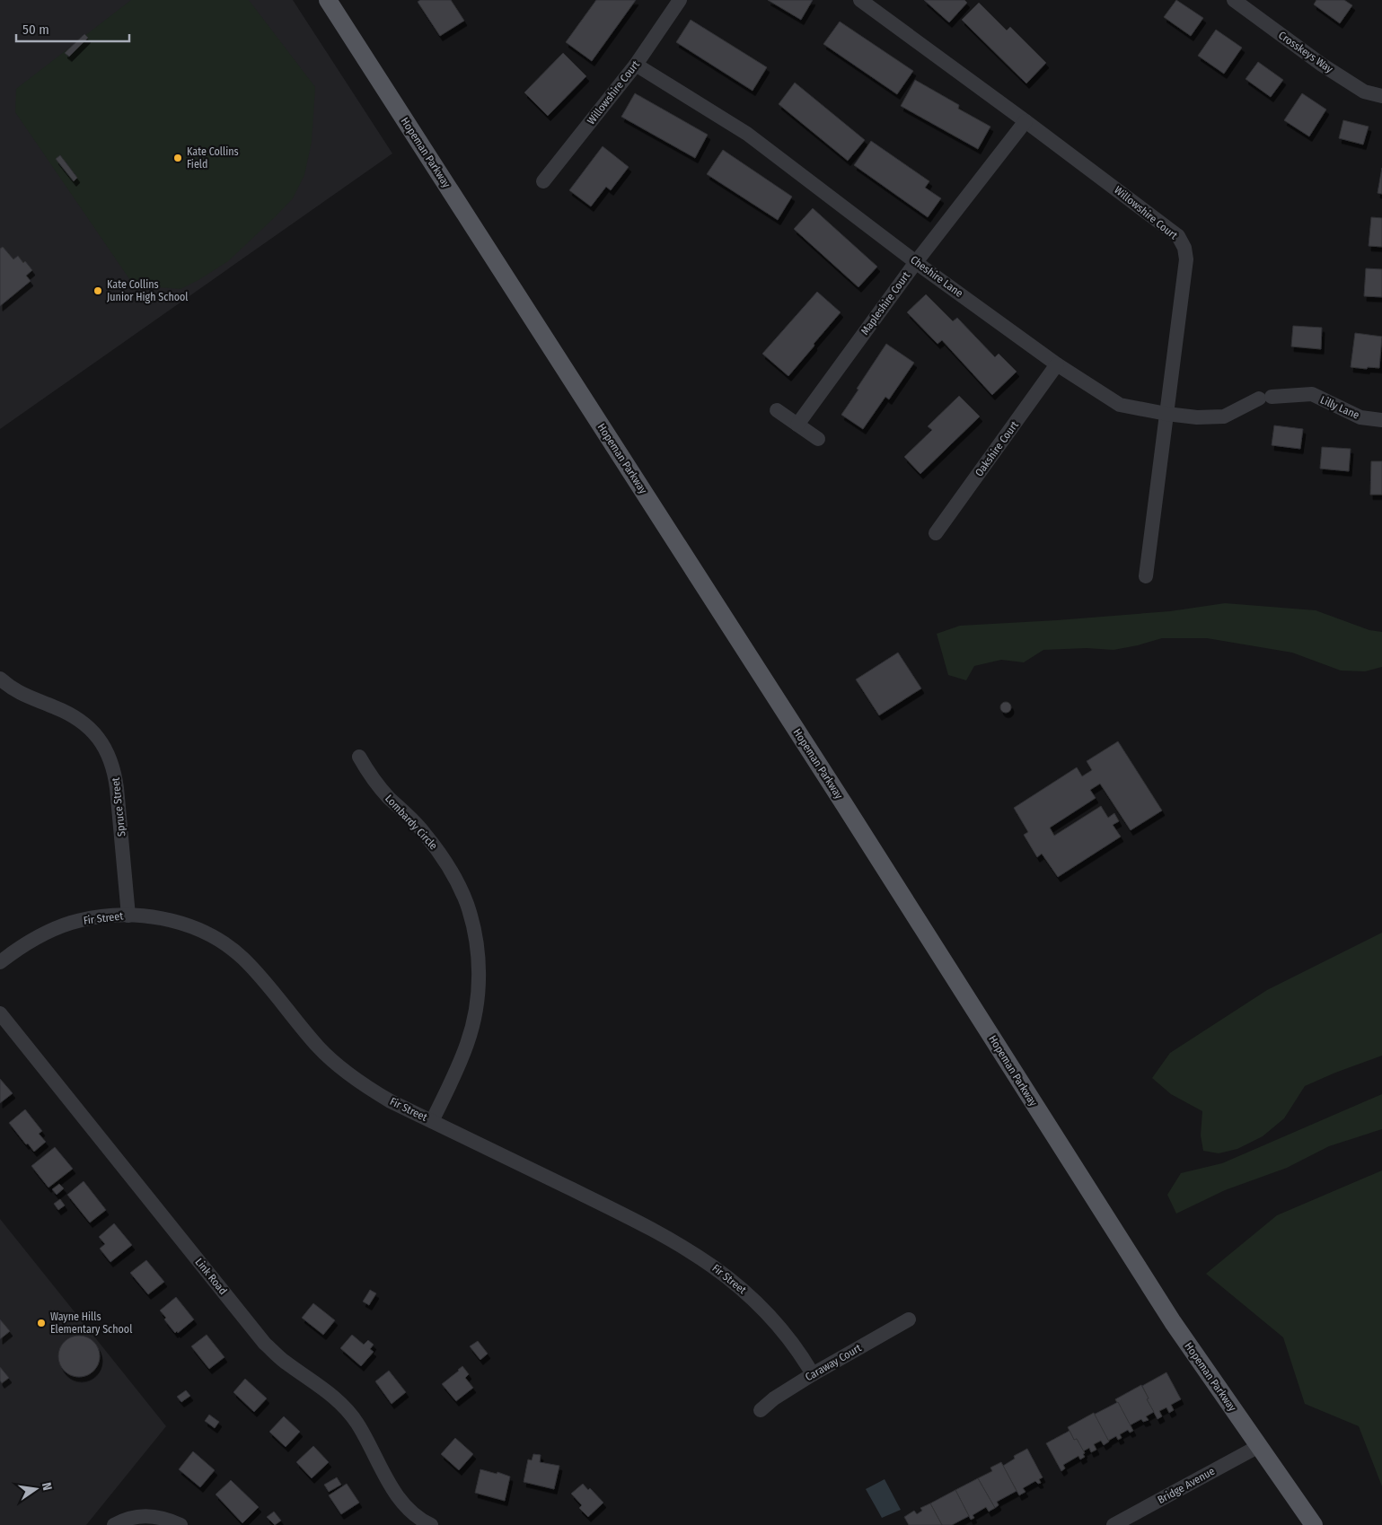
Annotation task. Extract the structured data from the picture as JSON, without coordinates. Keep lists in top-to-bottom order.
{
  "streets": {
    "main road": ["Hopeman Parkway"],
    "street": [
      "Crosskeys Way",
      "Willowshire Court",
      "Cheshire Lane",
      "Mapleshire Court",
      "Lilly Lane",
      "Oakshire Court",
      "Spruce Street",
      "Lombardy Circle",
      "Fir Street",
      "Link Road",
      "Caraway Court",
      "Bridge Avenue"
    ]
  },
  "crossings": [
    ["Willowshire Court", "Cheshire Lane"],
    ["Willowshire Court", "Mapleshire Court"],
    ["Hopeman Parkway", "Bridge Avenue"],
    ["Cheshire Lane", "Mapleshire Court"],
    ["Cheshire Lane", "Lilly Lane"],
    ["Cheshire Lane", "Oakshire Court"],
    ["Spruce Street", "Fir Street"],
    ["Lombardy Circle", "Fir Street"],
    ["Fir Street", "Caraway Court"]
  ],
  "places": ["Kate Collins Field", "Kate Collins Junior High School", "Wayne Hills Elementary School"],
  "scale_bar": "50 m",
  "north": "right"
}
